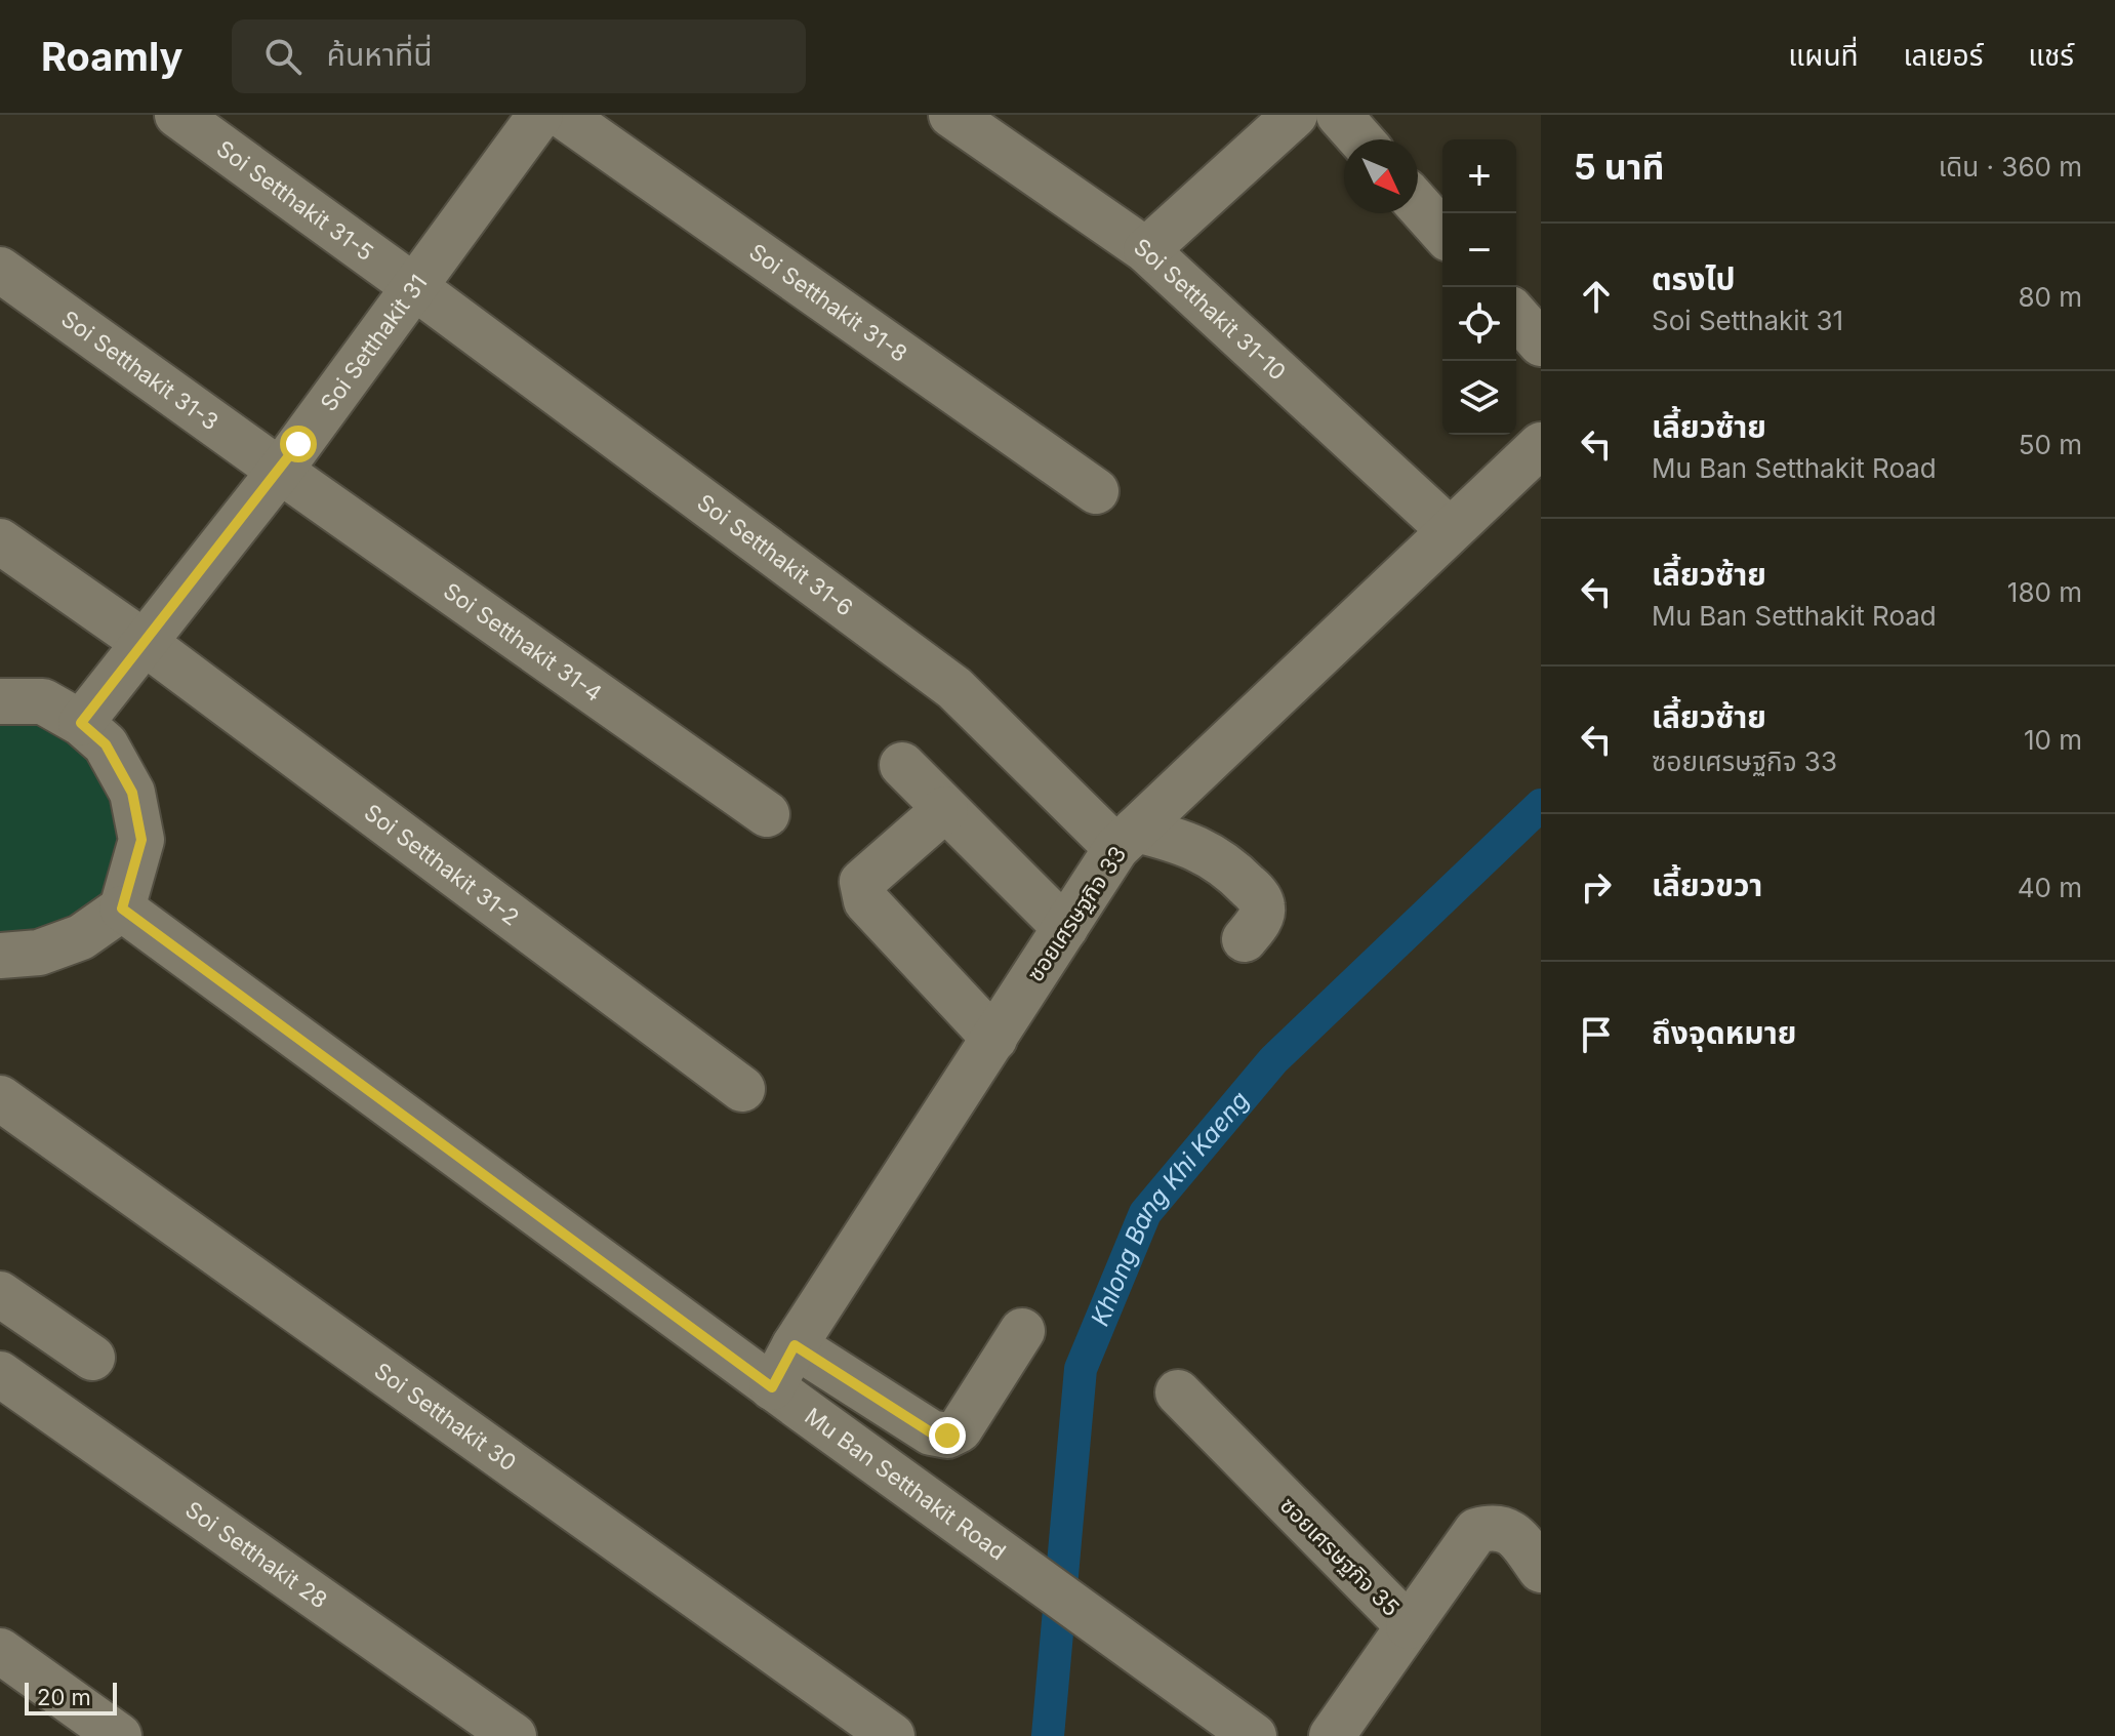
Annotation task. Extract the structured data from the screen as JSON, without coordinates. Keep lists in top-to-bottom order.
{
  "streets": {
    "street": [
      "Soi Setthakit 31-5",
      "Soi Setthakit 31-8",
      "Soi Setthakit 31-10",
      "Soi Setthakit 31",
      "Soi Setthakit 31-3",
      "Soi Setthakit 31-6",
      "Soi Setthakit 31-4",
      "Soi Setthakit 31-2",
      "ซอยเศรษฐกิจ 33",
      "Soi Setthakit 30",
      "Mu Ban Setthakit Road",
      "Soi Setthakit 28",
      "ซอยเศรษฐกิจ 35"
    ]
  },
  "crossings": [
    ["Soi Setthakit 31-5", "Soi Setthakit 31"],
    ["Soi Setthakit 31-5", "Soi Setthakit 31-6"],
    ["Soi Setthakit 31-10", "ซอยเศรษฐกิจ 33"],
    ["Soi Setthakit 31", "Soi Setthakit 31-3"],
    ["Soi Setthakit 31", "Soi Setthakit 31-6"],
    ["Soi Setthakit 31", "Soi Setthakit 31-4"],
    ["Soi Setthakit 31", "Soi Setthakit 31-2"],
    ["Soi Setthakit 31-3", "Soi Setthakit 31-4"],
    ["Soi Setthakit 31-6", "ซอยเศรษฐกิจ 33"],
    ["ซอยเศรษฐกิจ 33", "Mu Ban Setthakit Road"]
  ],
  "water": ["Khlong Bang Khi Kaeng"],
  "scale_bar": "20 m",
  "north": "bottom right",
  "page": {
    "header": "Roamly",
    "search": "ค้นหาที่นี่",
    "nav": ["แผนที่", "เลเยอร์", "แชร์"],
    "heading": ["5 นาที", "เดิน · 360 m"],
    "map_buttons": ["+", "−"],
    "list": [
      ["ตรงไป", "Soi Setthakit 31", "80 m"],
      ["เลี้ยวซ้าย", "Mu Ban Setthakit Road", "50 m"],
      ["เลี้ยวซ้าย", "Mu Ban Setthakit Road", "180 m"],
      ["เลี้ยวซ้าย", "ซอยเศรษฐกิจ 33", "10 m"],
      ["เลี้ยวขวา", "40 m"],
      "ถึงจุดหมาย"
    ],
    "scale": "20 m"
  }
}
